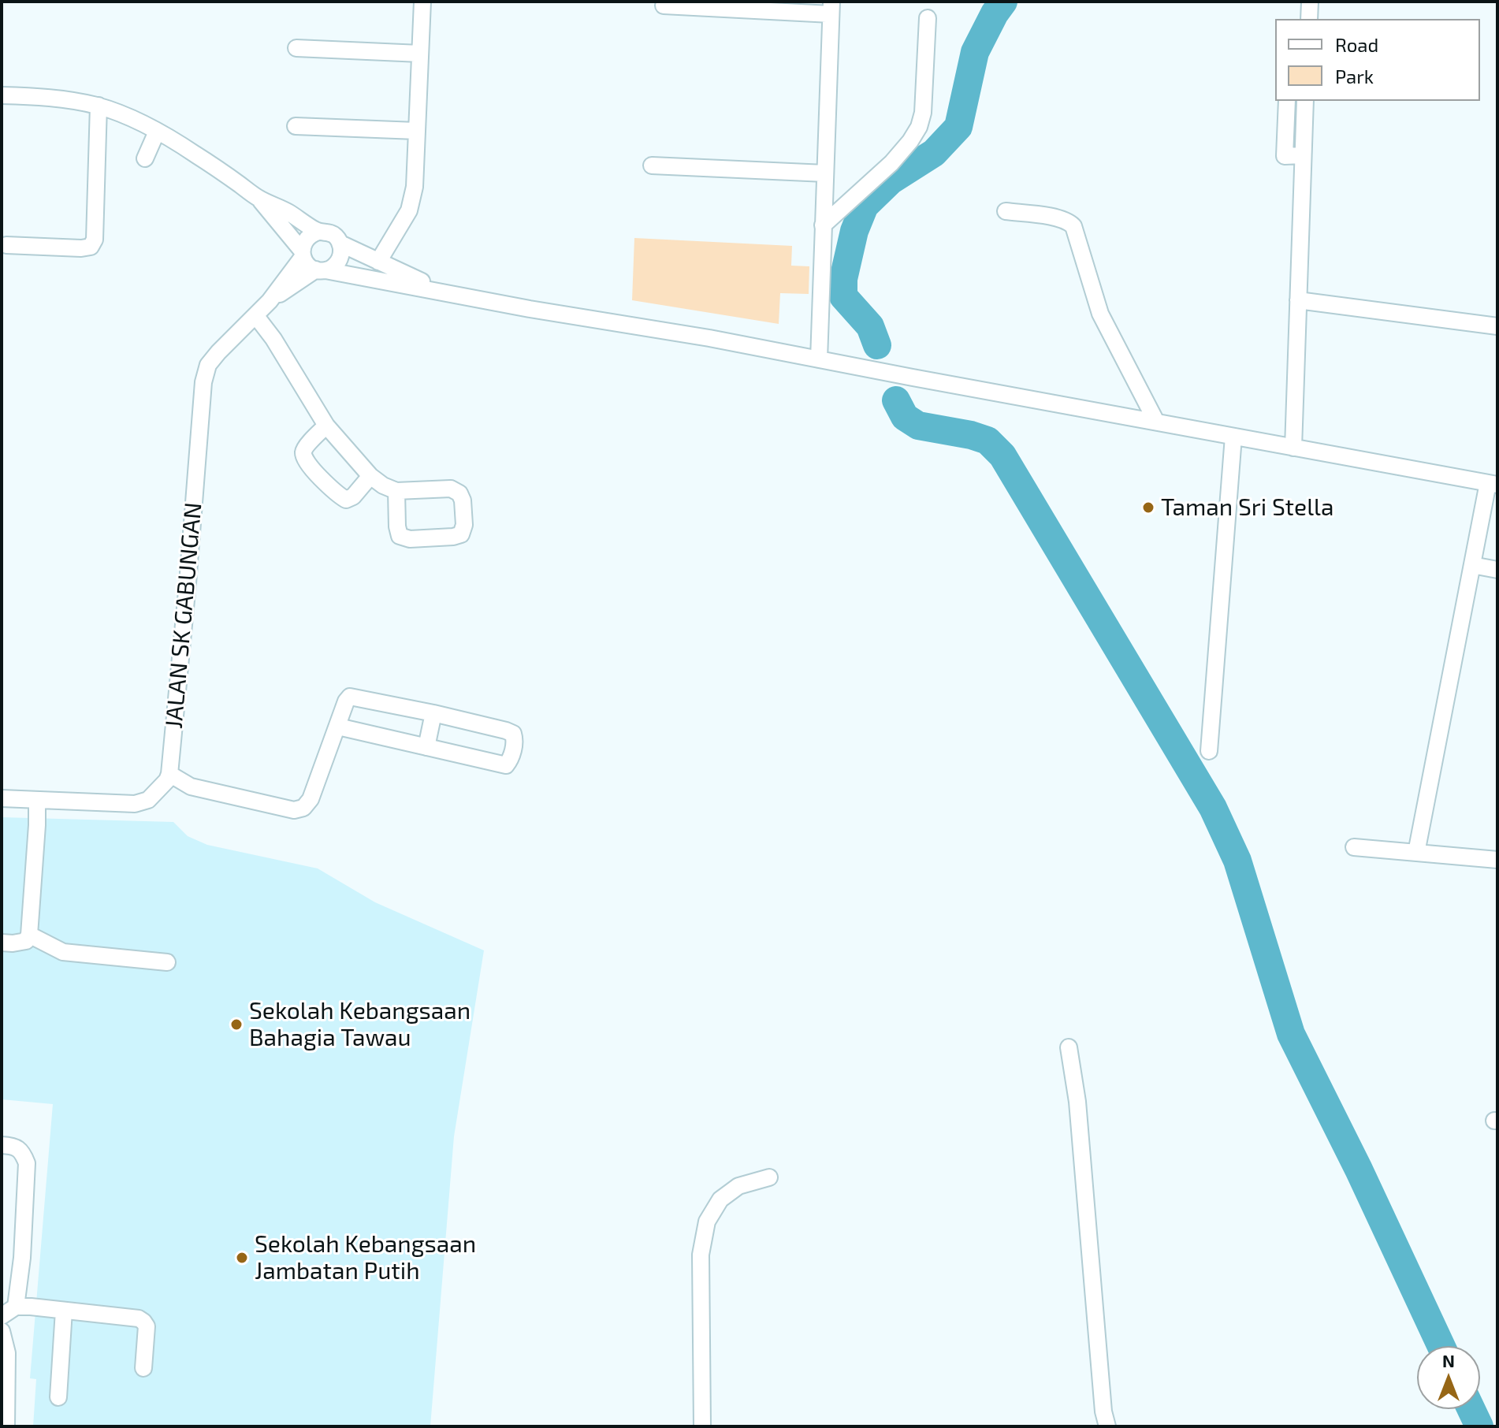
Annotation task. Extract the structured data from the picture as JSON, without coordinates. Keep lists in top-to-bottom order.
{
  "streets": {
    "street": ["JALAN SK GABUNGAN"]
  },
  "places": ["Taman Sri Stella", "Sekolah Kebangsaan Bahagia Tawau", "Sekolah Kebangsaan Jambatan Putih"],
  "legend": ["Road", "Park"],
  "north": "top"
}
